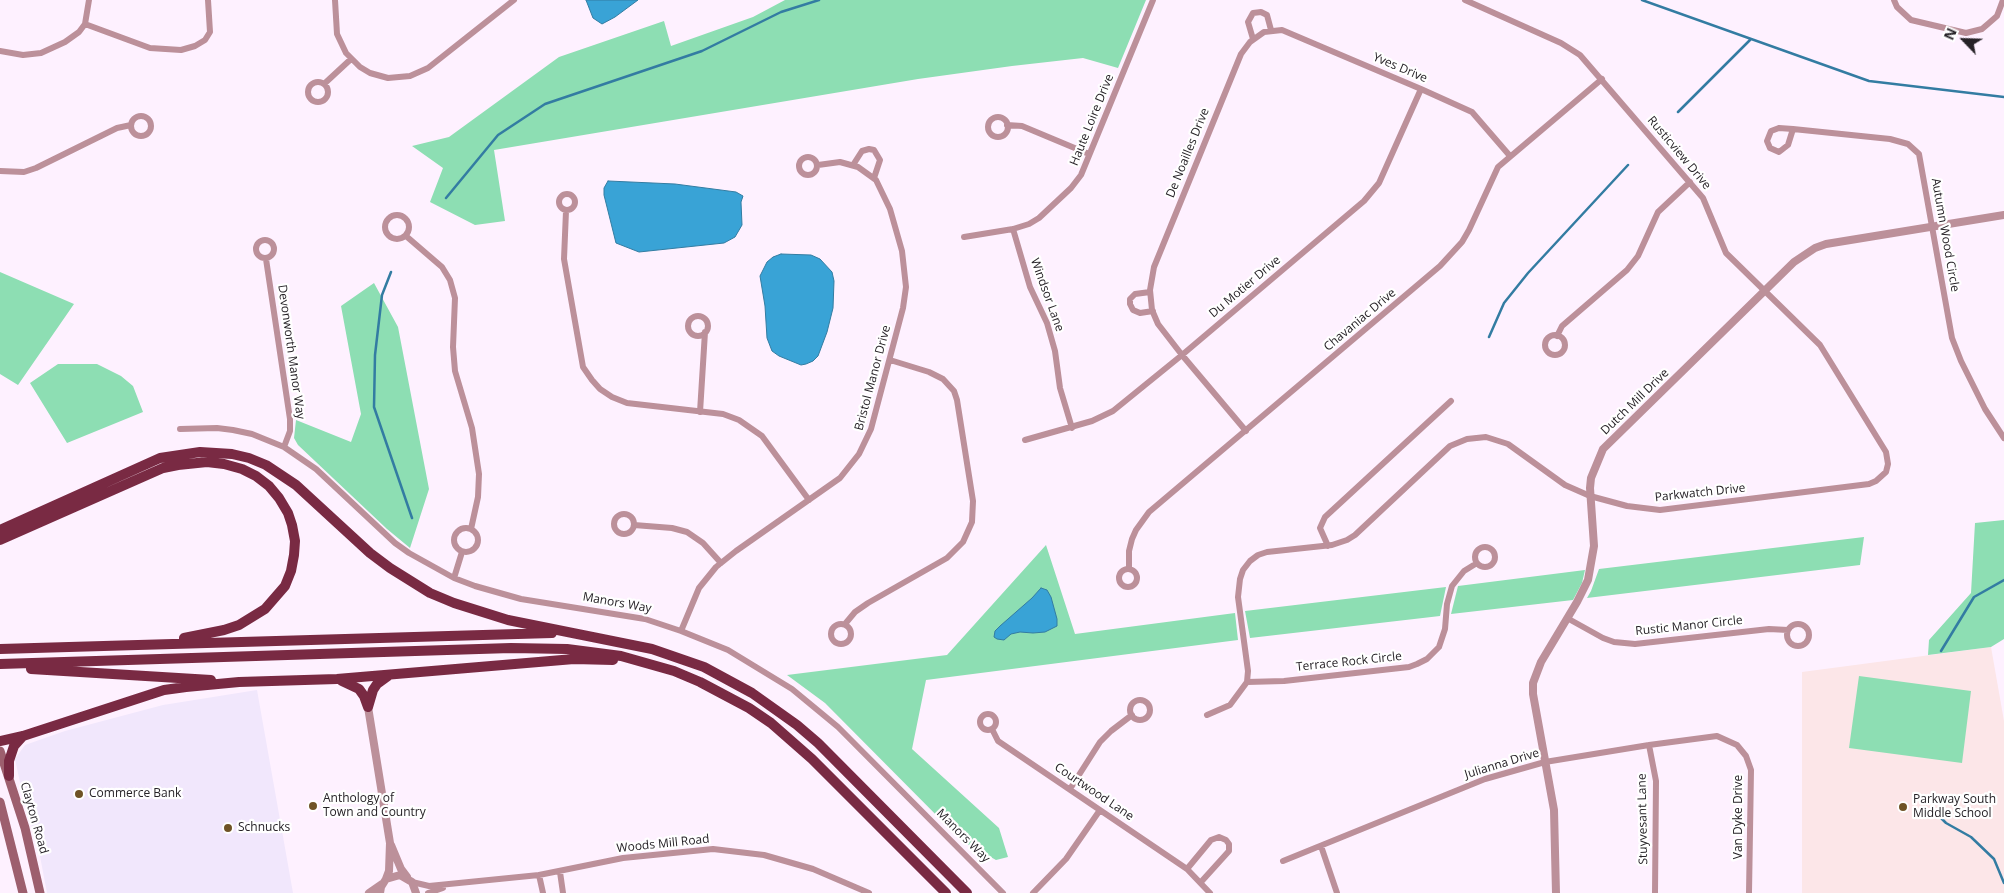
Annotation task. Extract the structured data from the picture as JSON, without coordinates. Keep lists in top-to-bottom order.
{
  "streets": {
    "main road": ["Clayton Road"],
    "street": [
      "Yves Drive",
      "Haute Loire Drive",
      "De Noailles Drive",
      "Rusticview Drive",
      "Autumn Wood Circle",
      "Du Motier Drive",
      "Windsor Lane",
      "Chavaniac Drive",
      "Devonworth Manor Way",
      "Bristol Manor Drive",
      "Dutch Mill Drive",
      "Parkwatch Drive",
      "Manors Way",
      "Rustic Manor Circle",
      "Terrace Rock Circle",
      "Julianna Drive",
      "Courtwood Lane",
      "Van Dyke Drive",
      "Stuyvesant Lane",
      "Woods Mill Road"
    ]
  },
  "crossings": [
    ["Yves Drive", "De Noailles Drive"],
    ["Yves Drive", "Du Motier Drive"],
    ["Yves Drive", "Chavaniac Drive"],
    ["Haute Loire Drive", "Windsor Lane"],
    ["De Noailles Drive", "Du Motier Drive"],
    ["De Noailles Drive", "Chavaniac Drive"],
    ["Rusticview Drive", "Chavaniac Drive"],
    ["Rusticview Drive", "Dutch Mill Drive"],
    ["Rusticview Drive", "Parkwatch Drive"],
    ["Autumn Wood Circle", "Dutch Mill Drive"],
    ["Du Motier Drive", "Windsor Lane"],
    ["Devonworth Manor Way", "Manors Way"],
    ["Bristol Manor Drive", "Manors Way"],
    ["Dutch Mill Drive", "Parkwatch Drive"],
    ["Dutch Mill Drive", "Rustic Manor Circle"],
    ["Dutch Mill Drive", "Julianna Drive"],
    ["Parkwatch Drive", "Terrace Rock Circle"],
    ["Julianna Drive", "Van Dyke Drive"],
    ["Julianna Drive", "Stuyvesant Lane"]
  ],
  "places": [
    "Commerce Bank",
    "Anthology of Town and Country",
    "Parkway South Middle School",
    "Schnucks"
  ],
  "north": "top left"
}
